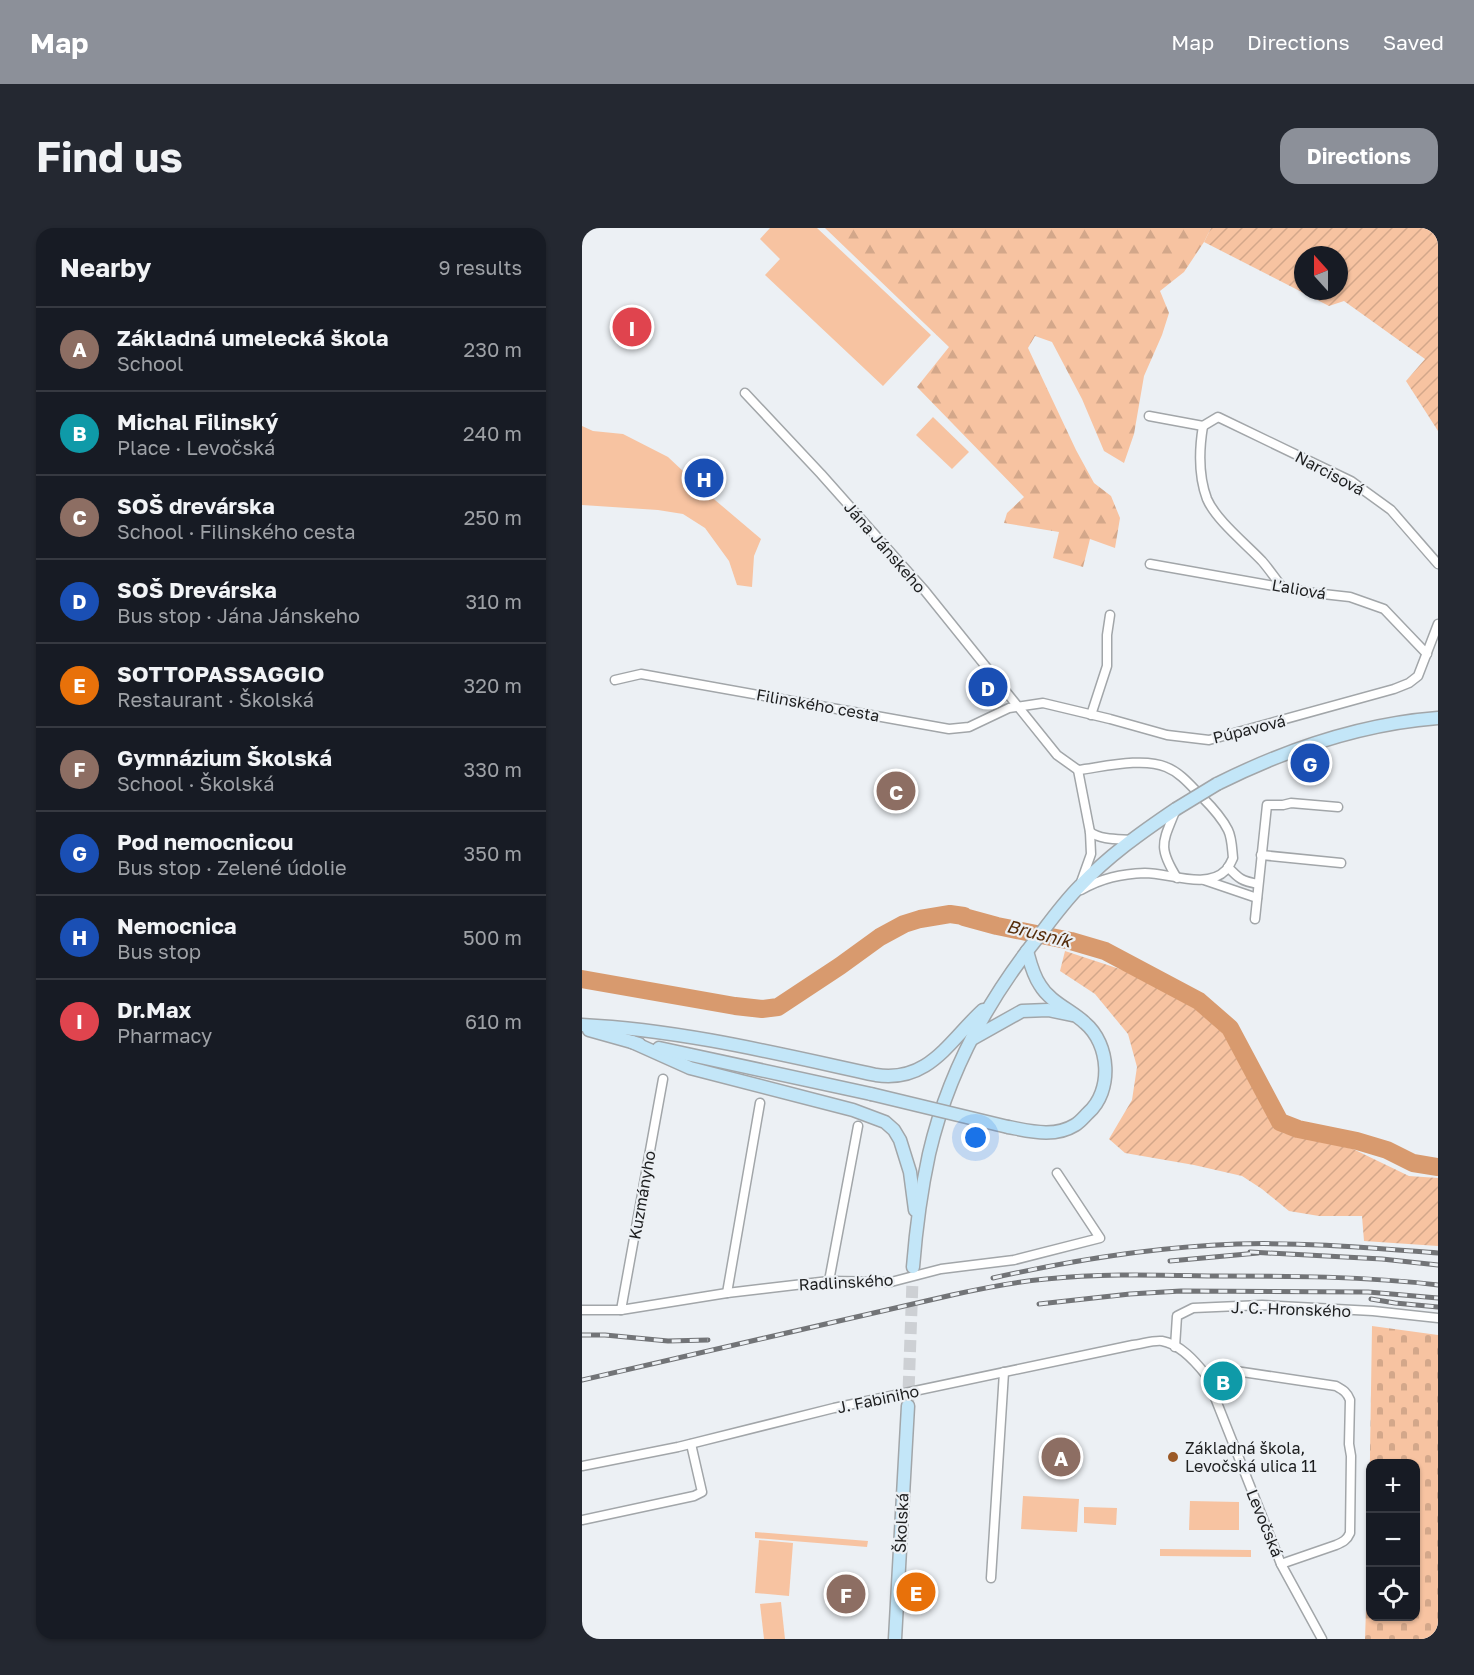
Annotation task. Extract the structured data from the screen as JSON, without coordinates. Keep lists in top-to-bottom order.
{
  "streets": {
    "main road": ["Školská"],
    "street": [
      "Narcisová",
      "Jána Jánskeho",
      "Ľaliová",
      "Filinského cesta",
      "Púpavová",
      "Kuzmányho",
      "Radlinského",
      "J. C. Hronského",
      "J. Fabiniho",
      "Levočská"
    ]
  },
  "crossings": [
    ["Jána Jánskeho", "Filinského cesta"],
    ["Jána Jánskeho", "Púpavová"],
    ["Ľaliová", "Púpavová"],
    ["Filinského cesta", "Púpavová"],
    ["Kuzmányho", "Radlinského"],
    ["J. C. Hronského", "J. Fabiniho"],
    ["J. C. Hronského", "Levočská"],
    ["J. Fabiniho", "Levočská"]
  ],
  "water": ["Brusník"],
  "places": ["Základná škola, Levočská ulica 11"],
  "north": "top",
  "page": {
    "header": "Map",
    "nav": ["Map", "Directions", "Saved"],
    "buttons": "Directions",
    "title": "Find us",
    "heading": ["Nearby", "9 results"],
    "pins": [
      "I",
      "H",
      "D",
      "G",
      "C",
      "B",
      "A",
      "E",
      "F"
    ],
    "list": [
      {
        "mark": "A",
        "name": "Základná umelecká škola",
        "note": "School",
        "value": "230 m"
      },
      {
        "mark": "B",
        "name": "Michal Filinský",
        "note": "Place · Levočská",
        "value": "240 m"
      },
      {
        "mark": "C",
        "name": "SOŠ drevárska",
        "note": "School · Filinského cesta",
        "value": "250 m"
      },
      {
        "mark": "D",
        "name": "SOŠ Drevárska",
        "note": "Bus stop · Jána Jánskeho",
        "value": "310 m"
      },
      {
        "mark": "E",
        "name": "SOTTOPASSAGGIO",
        "note": "Restaurant · Školská",
        "value": "320 m"
      },
      {
        "mark": "F",
        "name": "Gymnázium Školská",
        "note": "School · Školská",
        "value": "330 m"
      },
      {
        "mark": "G",
        "name": "Pod nemocnicou",
        "note": "Bus stop · Zelené údolie",
        "value": "350 m"
      },
      {
        "mark": "H",
        "name": "Nemocnica",
        "note": "Bus stop",
        "value": "500 m"
      },
      {
        "mark": "I",
        "name": "Dr.Max",
        "note": "Pharmacy",
        "value": "610 m"
      }
    ],
    "map_buttons": ["+", "−"]
  }
}
